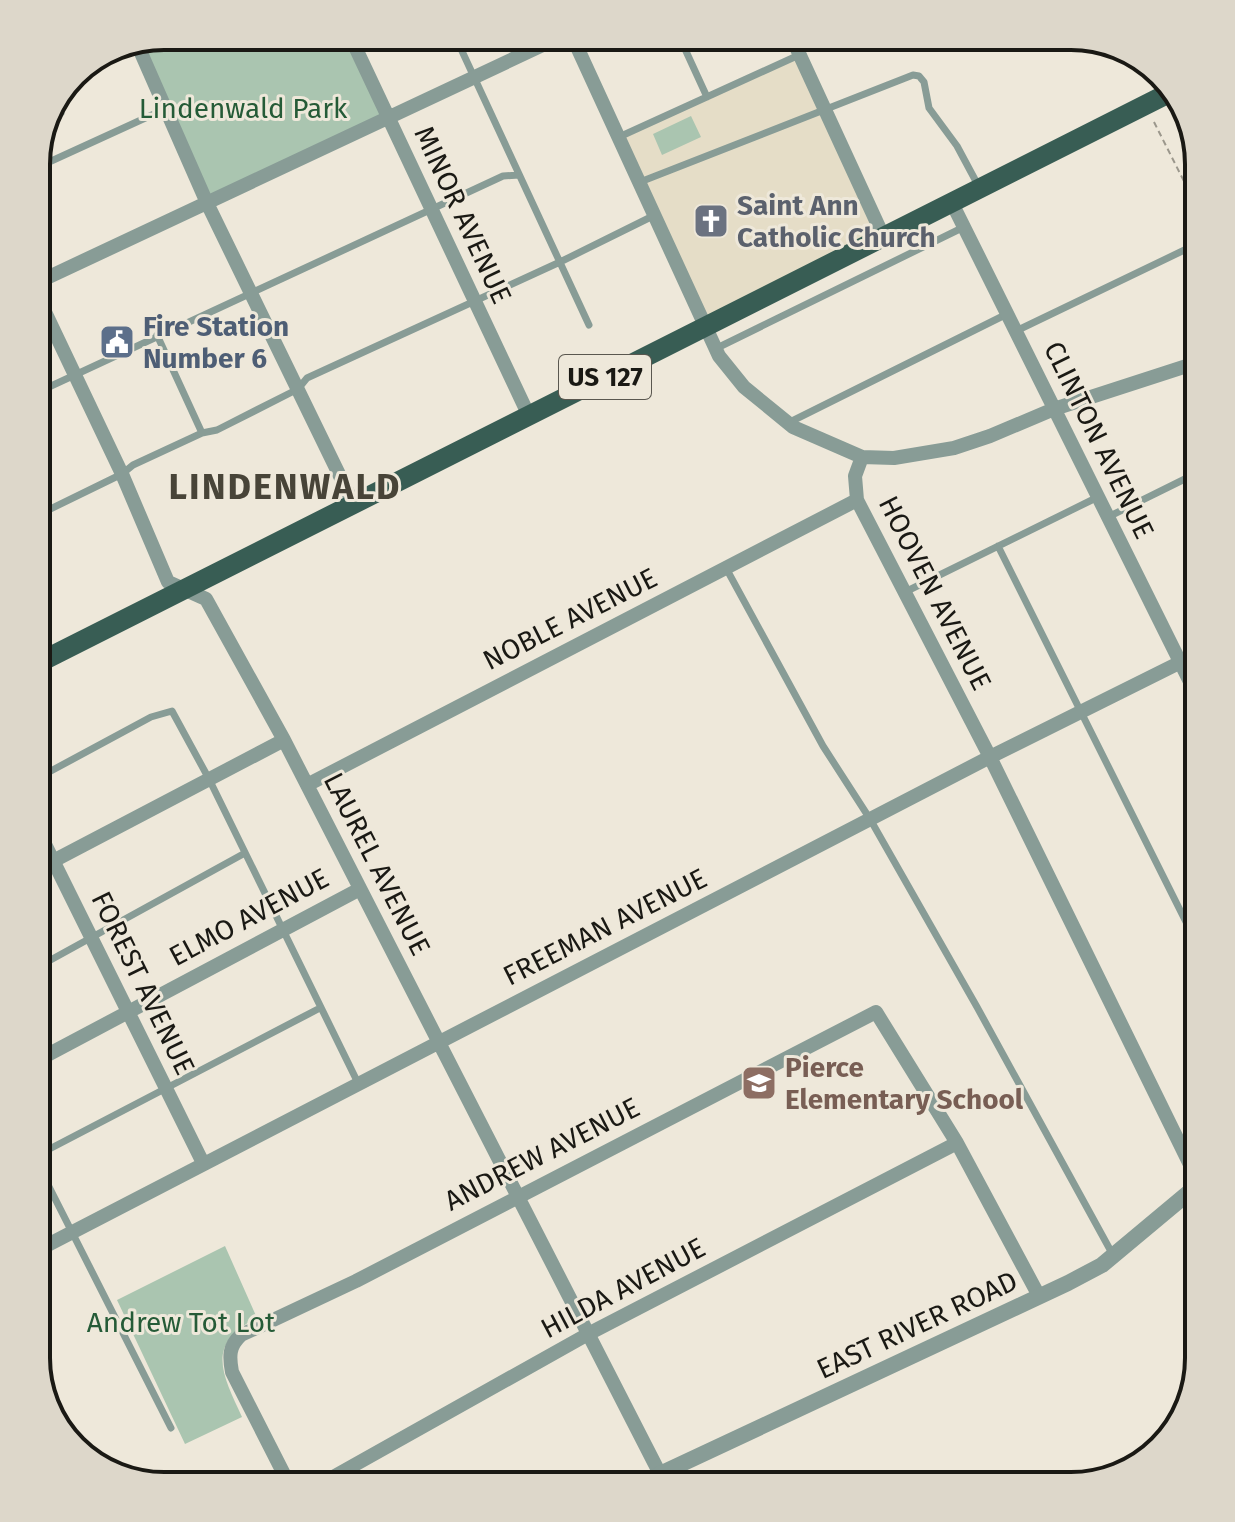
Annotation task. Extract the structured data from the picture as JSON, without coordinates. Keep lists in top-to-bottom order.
{
  "streets": {
    "main road": ["US 127"],
    "street": [
      "MINOR AVENUE",
      "CLINTON AVENUE",
      "HOOVEN AVENUE",
      "NOBLE AVENUE",
      "LAUREL AVENUE",
      "ELMO AVENUE",
      "FREEMAN AVENUE",
      "FOREST AVENUE",
      "ANDREW AVENUE",
      "HILDA AVENUE",
      "EAST RIVER ROAD"
    ]
  },
  "crossings": [
    ["MINOR AVENUE", "US 127"],
    ["US 127", "CLINTON AVENUE"],
    ["US 127", "LAUREL AVENUE"],
    ["CLINTON AVENUE", "FREEMAN AVENUE"],
    ["HOOVEN AVENUE", "NOBLE AVENUE"],
    ["HOOVEN AVENUE", "FREEMAN AVENUE"],
    ["NOBLE AVENUE", "LAUREL AVENUE"],
    ["LAUREL AVENUE", "ELMO AVENUE"],
    ["LAUREL AVENUE", "FREEMAN AVENUE"],
    ["LAUREL AVENUE", "ANDREW AVENUE"],
    ["LAUREL AVENUE", "HILDA AVENUE"],
    ["ELMO AVENUE", "FOREST AVENUE"],
    ["FREEMAN AVENUE", "FOREST AVENUE"],
    ["ANDREW AVENUE", "HILDA AVENUE"]
  ],
  "districts": ["LINDENWALD"],
  "parks": ["Lindenwald Park", "Andrew Tot Lot"],
  "places": {
    "church": ["Saint Ann Catholic Church"],
    "public building": ["Fire Station Number 6"],
    "school or university": ["Pierce Elementary School"]
  }
}
